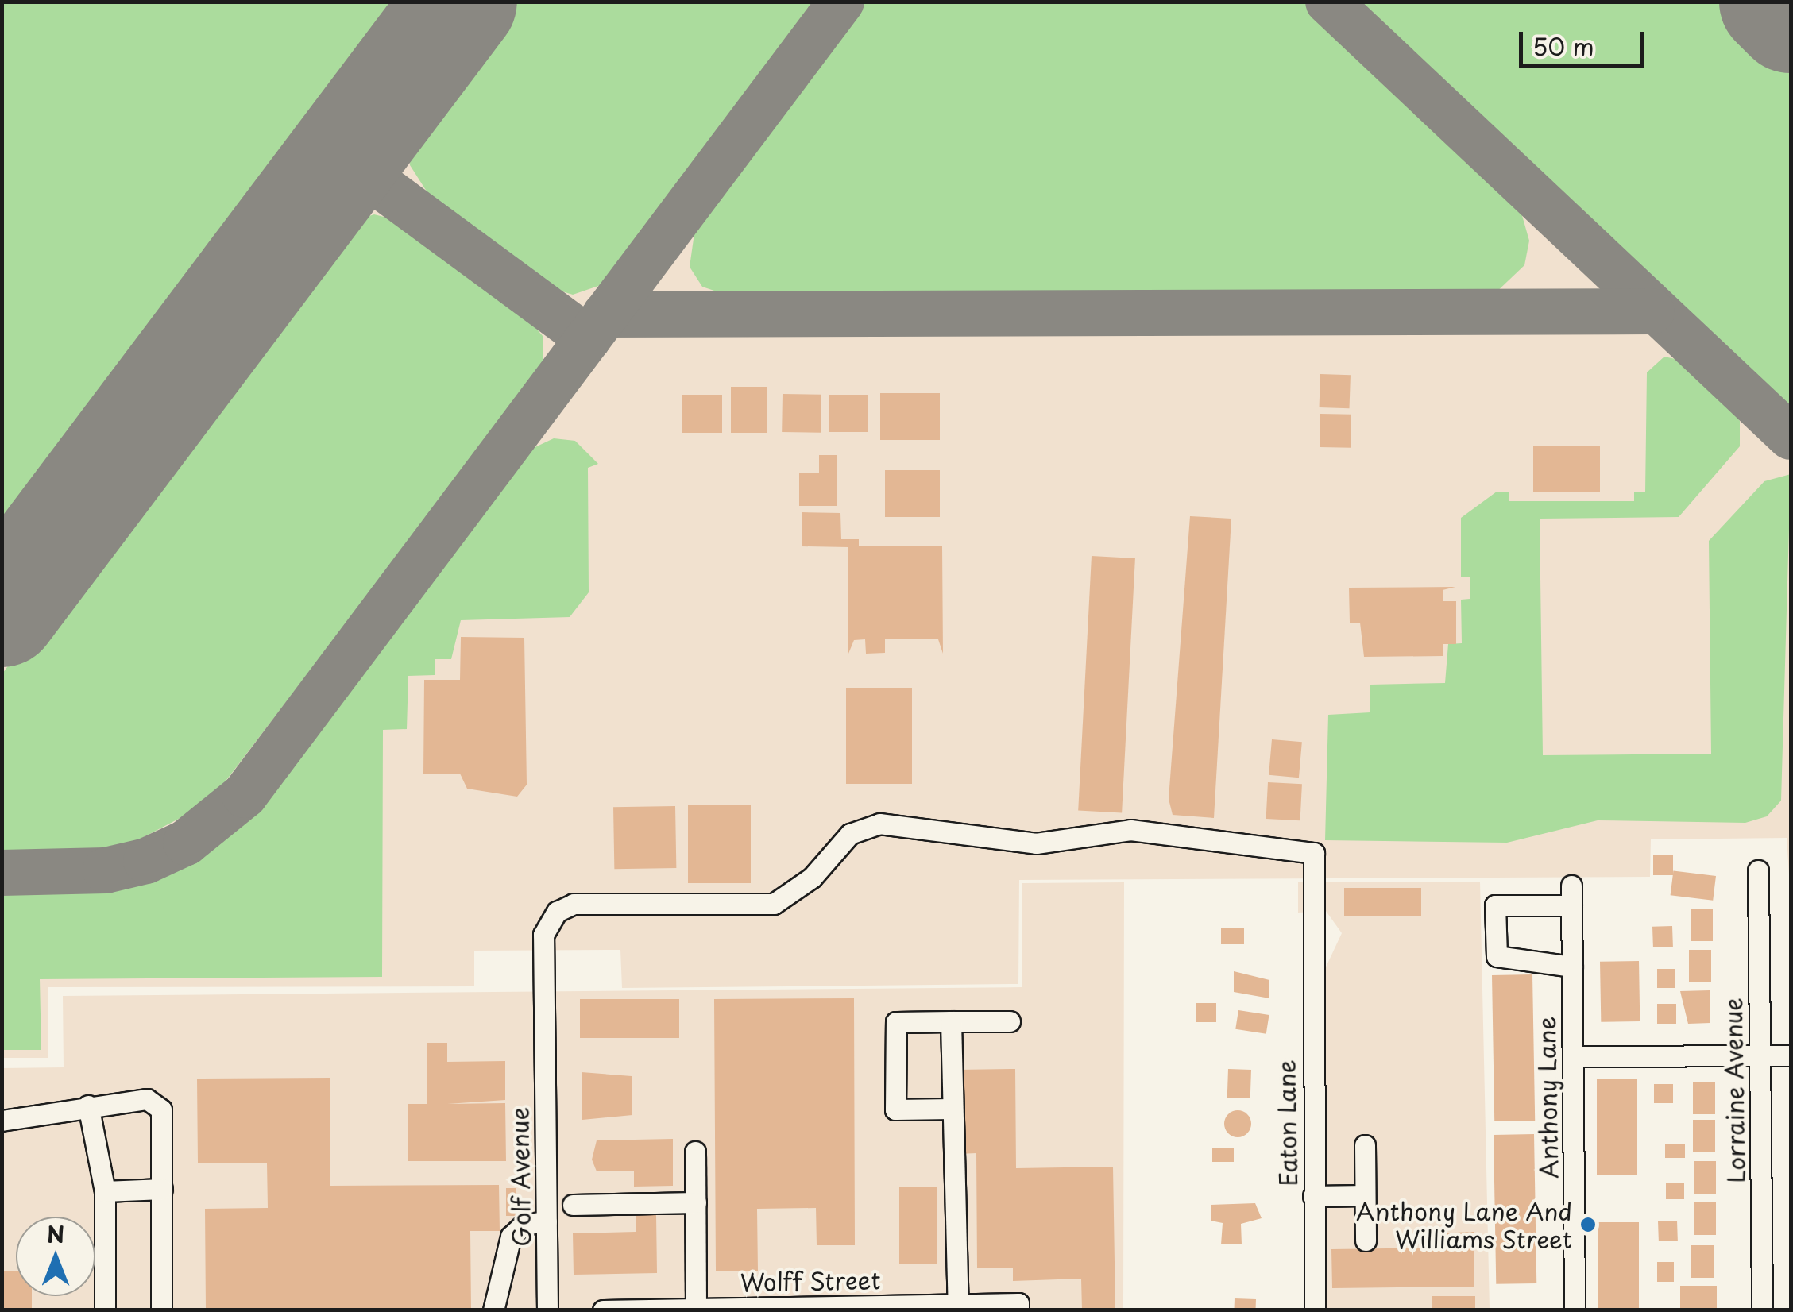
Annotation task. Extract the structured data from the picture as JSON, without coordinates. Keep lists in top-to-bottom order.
{
  "streets": {
    "street": [
      "Lorraine Avenue",
      "Anthony Lane",
      "Eaton Lane",
      "Golf Avenue",
      "Wolff Street"
    ]
  },
  "crossings": [
    ["Eaton Lane", "Golf Avenue"]
  ],
  "places": ["Anthony Lane And Williams Street"],
  "scale_bar": "50 m",
  "north": "top"
}
